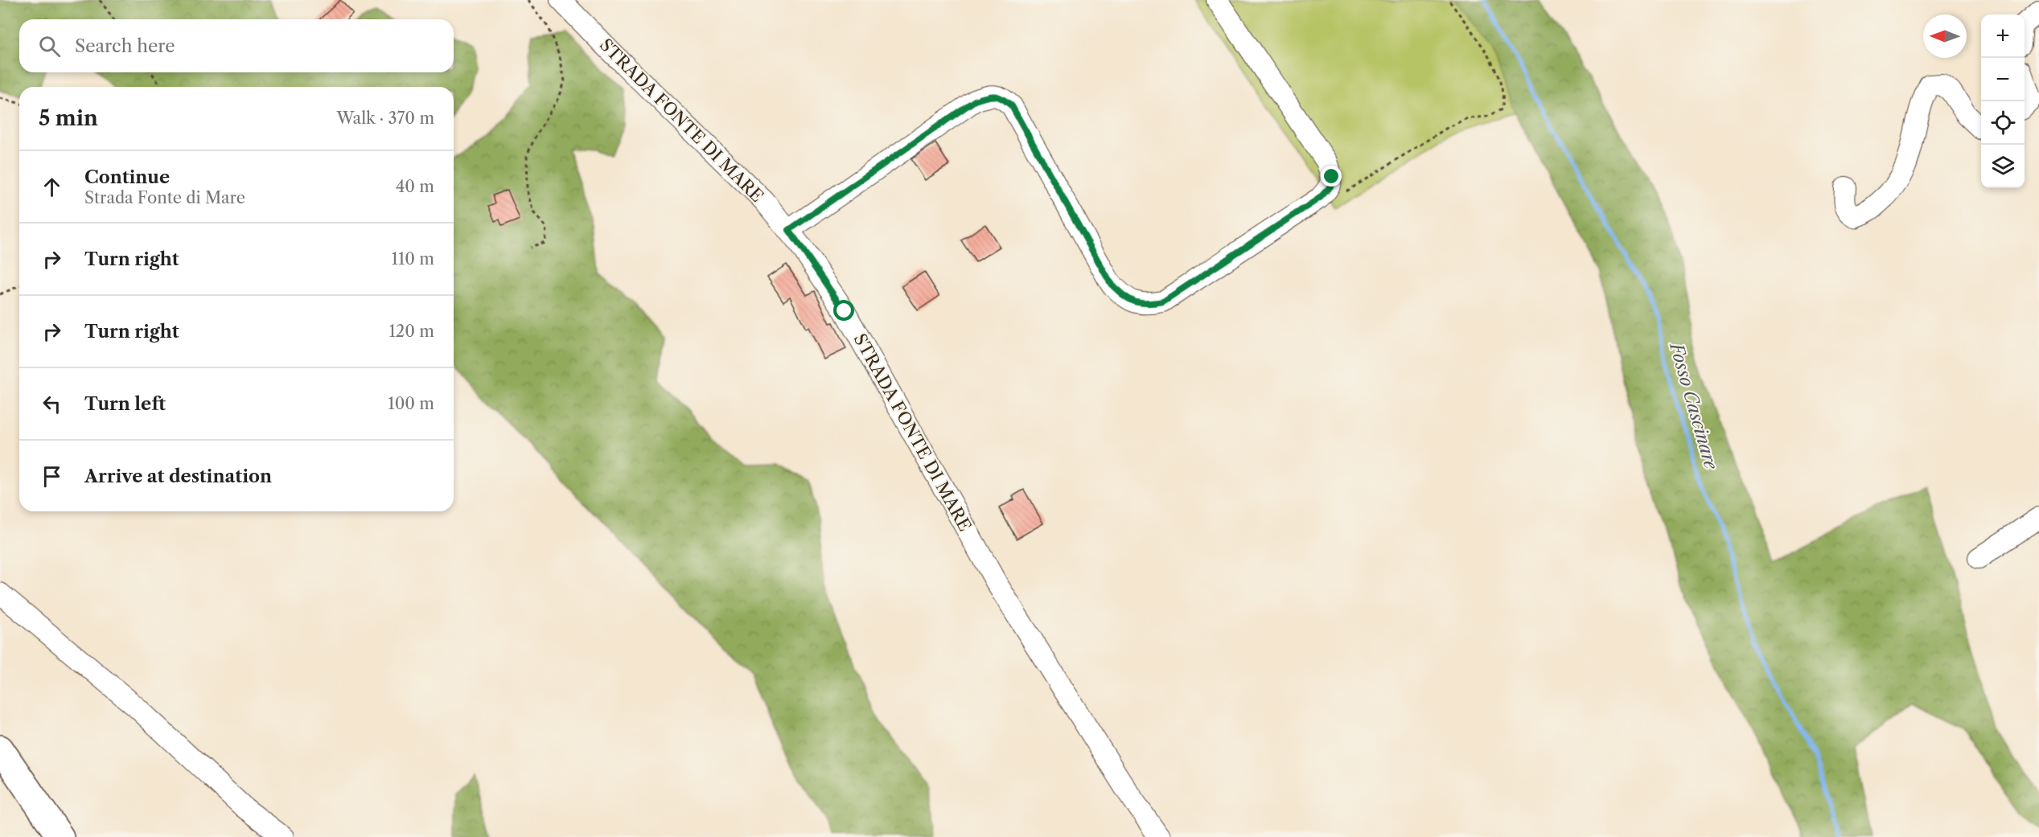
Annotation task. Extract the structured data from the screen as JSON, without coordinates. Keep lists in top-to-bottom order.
{
  "streets": {
    "street": ["STRADA FONTE DI MARE"]
  },
  "water": ["Fosso Cascinare"],
  "north": "left",
  "page": {
    "map_buttons": ["+", "−"],
    "search": "Search here",
    "heading": ["5 min", "Walk · 370 m"],
    "list": [
      ["Continue", "Strada Fonte di Mare", "40 m"],
      ["Turn right", "110 m"],
      ["Turn right", "120 m"],
      ["Turn left", "100 m"],
      "Arrive at destination"
    ]
  }
}
